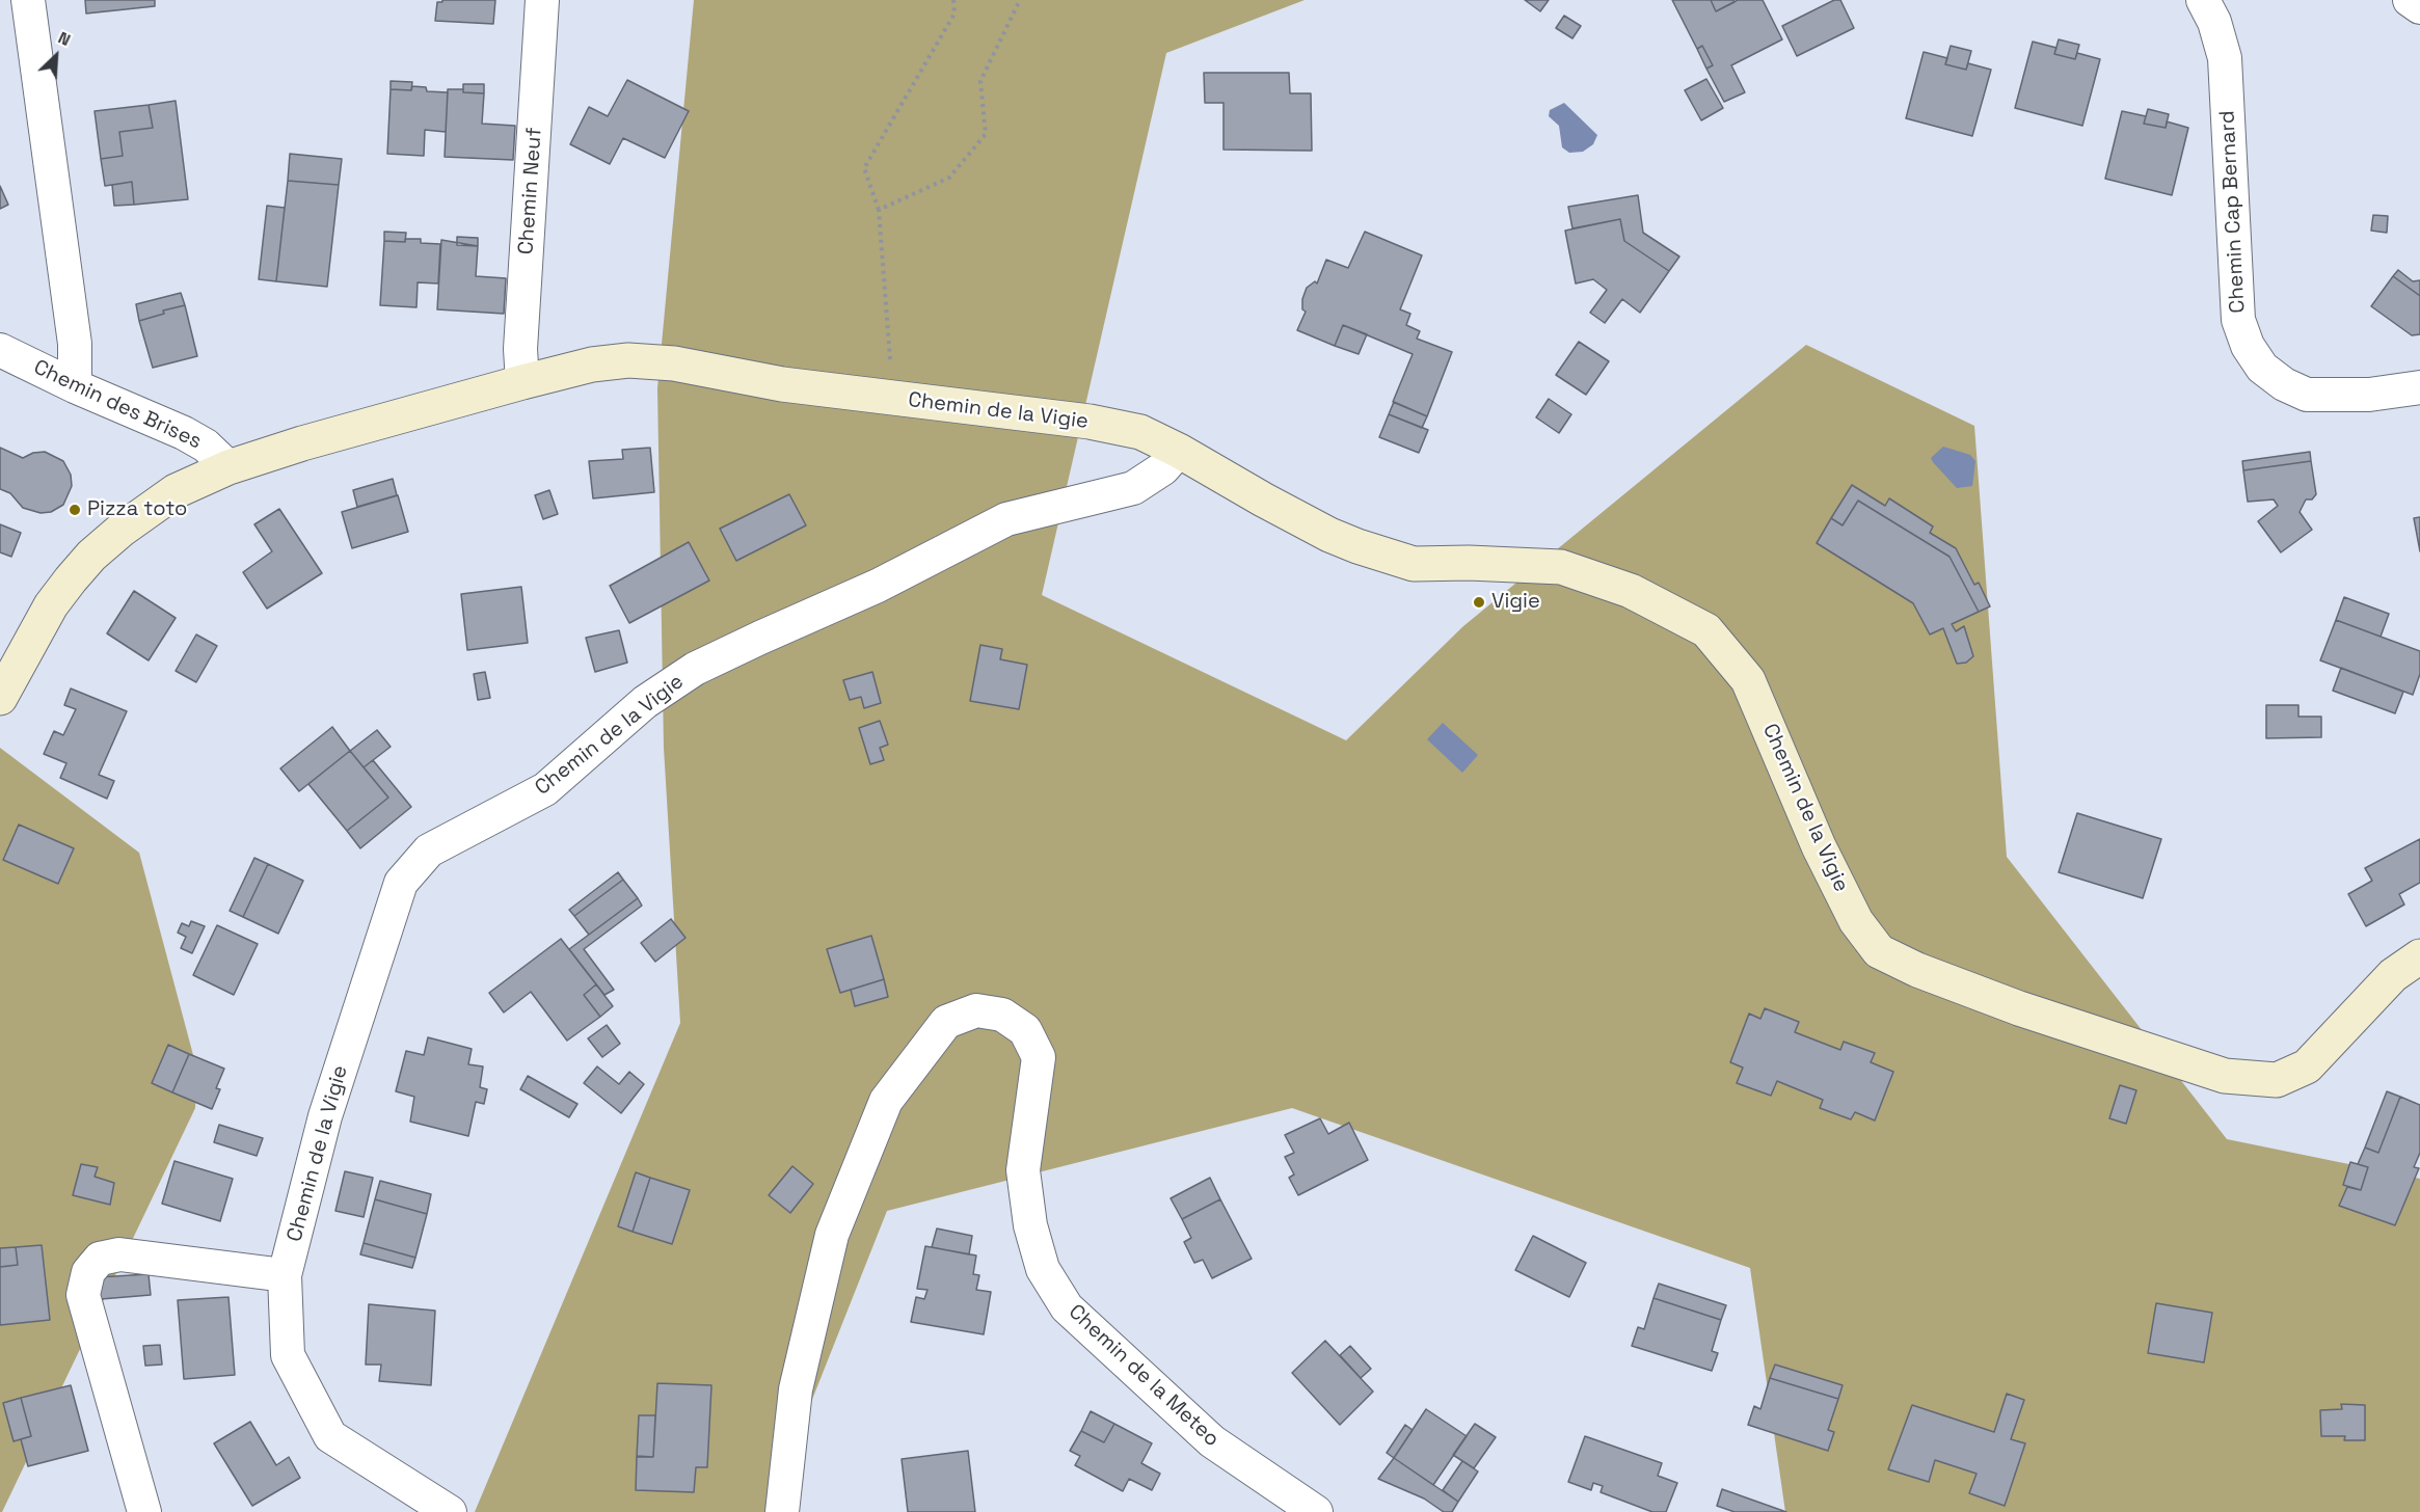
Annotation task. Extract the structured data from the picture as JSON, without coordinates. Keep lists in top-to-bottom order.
{
  "streets": {
    "street": [
      "Chemin Neuf",
      "Chemin Cap Bernard",
      "Chemin des Brises",
      "Chemin de la Vigie",
      "Chemin de la Meteo"
    ]
  },
  "crossings": [
    ["Chemin Neuf", "Chemin de la Vigie"],
    ["Chemin des Brises", "Chemin de la Vigie"]
  ],
  "places": ["Pizza toto", "Vigie"],
  "north": "top right"
}
